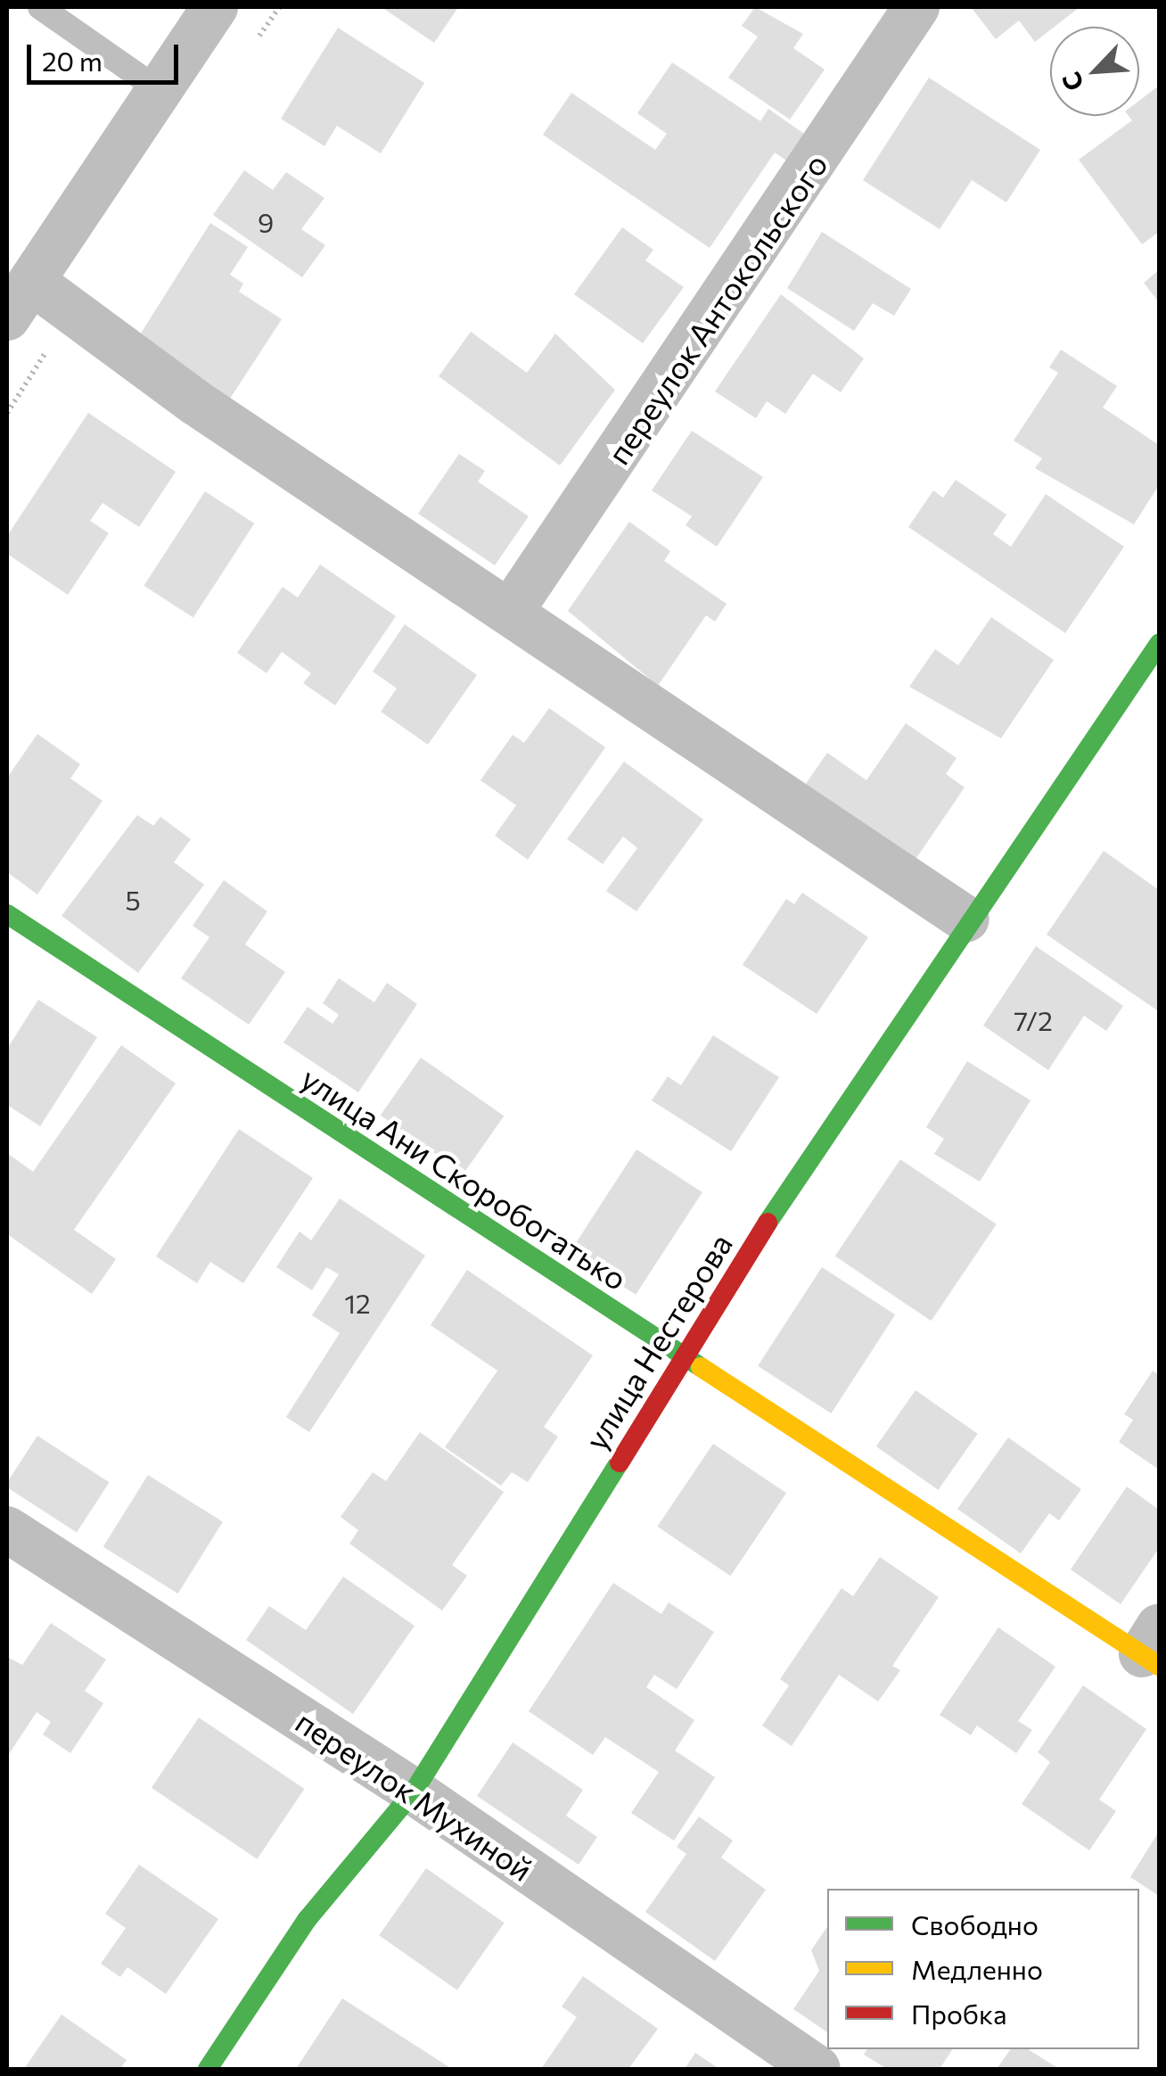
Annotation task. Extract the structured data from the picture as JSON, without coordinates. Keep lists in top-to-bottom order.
{
  "streets": {
    "street": [
      "переулок Антокольского",
      "улица Ани Скоробогатько",
      "улица Нестерова",
      "переулок Мухиной"
    ]
  },
  "crossings": [
    ["улица Ани Скоробогатько", "улица Нестерова"],
    ["улица Нестерова", "переулок Мухиной"]
  ],
  "house_numbers": [
    "9",
    "5",
    "7/2",
    "12"
  ],
  "legend": ["Свободно", "Медленно", "Пробка"],
  "scale_bar": "20 m",
  "north": "bottom left"
}
